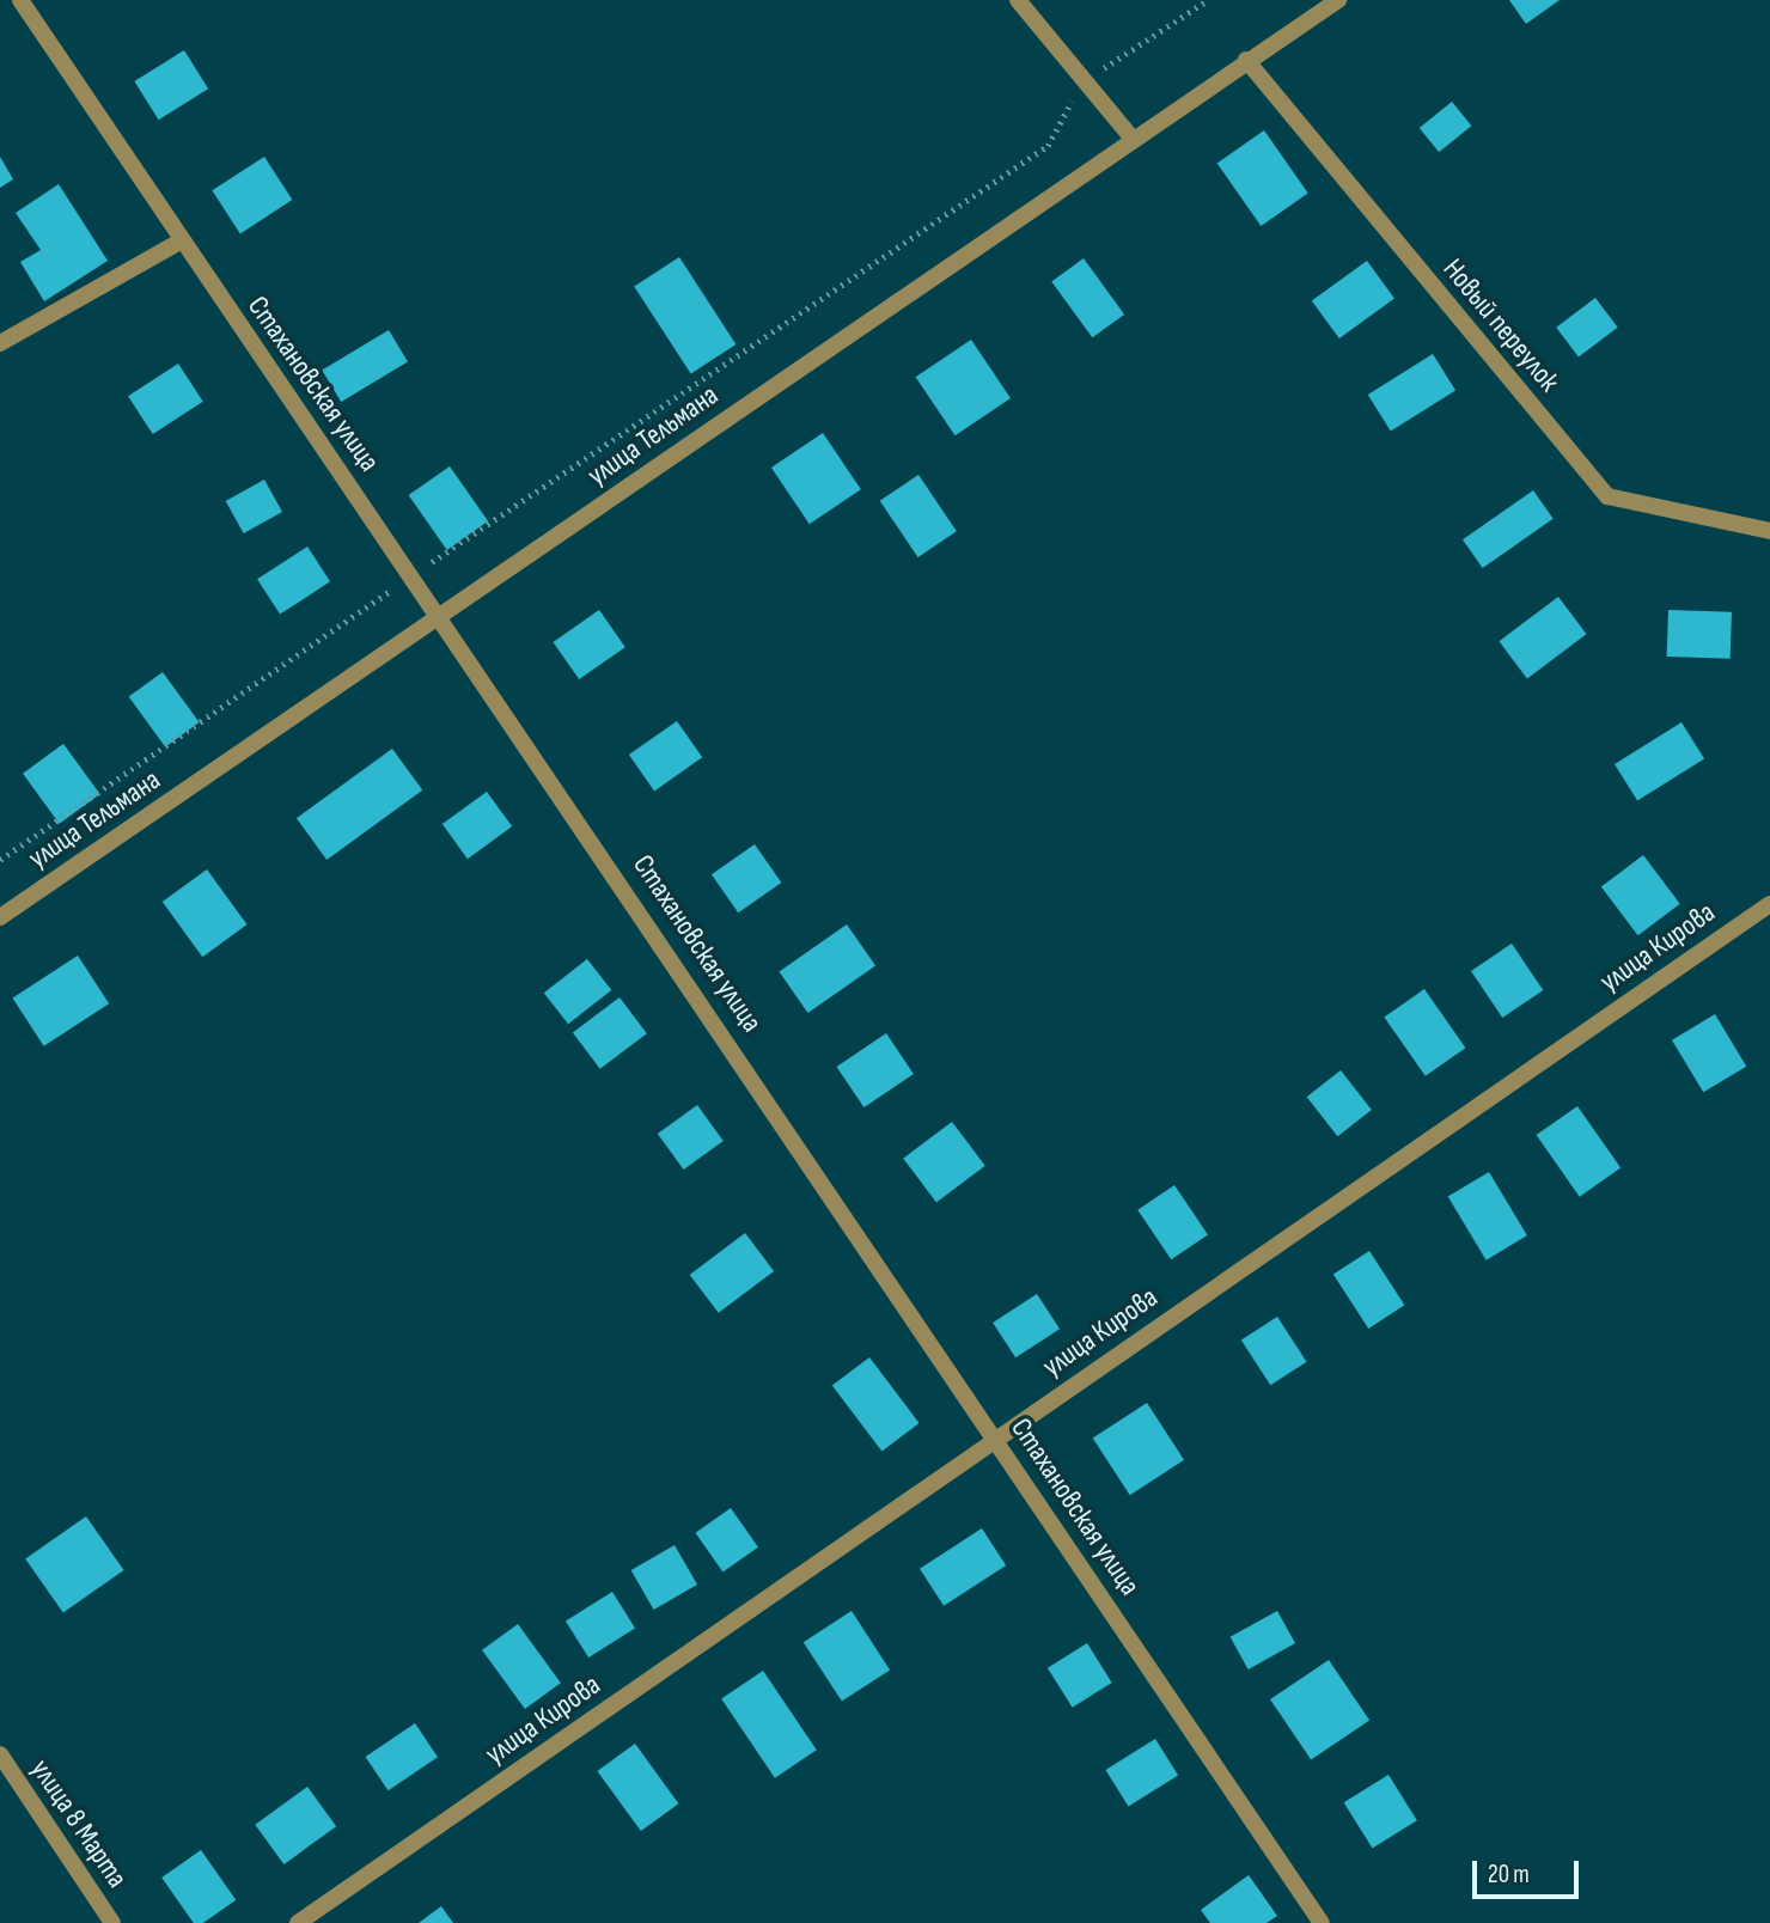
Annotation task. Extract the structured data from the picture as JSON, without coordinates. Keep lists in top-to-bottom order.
{
  "streets": {
    "street": [
      "Новый переулок",
      "Стахановская улица",
      "улица Тельмана",
      "улица Кирова",
      "улица 8 Марта"
    ]
  },
  "crossings": [
    ["Новый переулок", "улица Тельмана"],
    ["Стахановская улица", "улица Тельмана"],
    ["Стахановская улица", "улица Кирова"]
  ],
  "scale_bar": "20 m"
}
